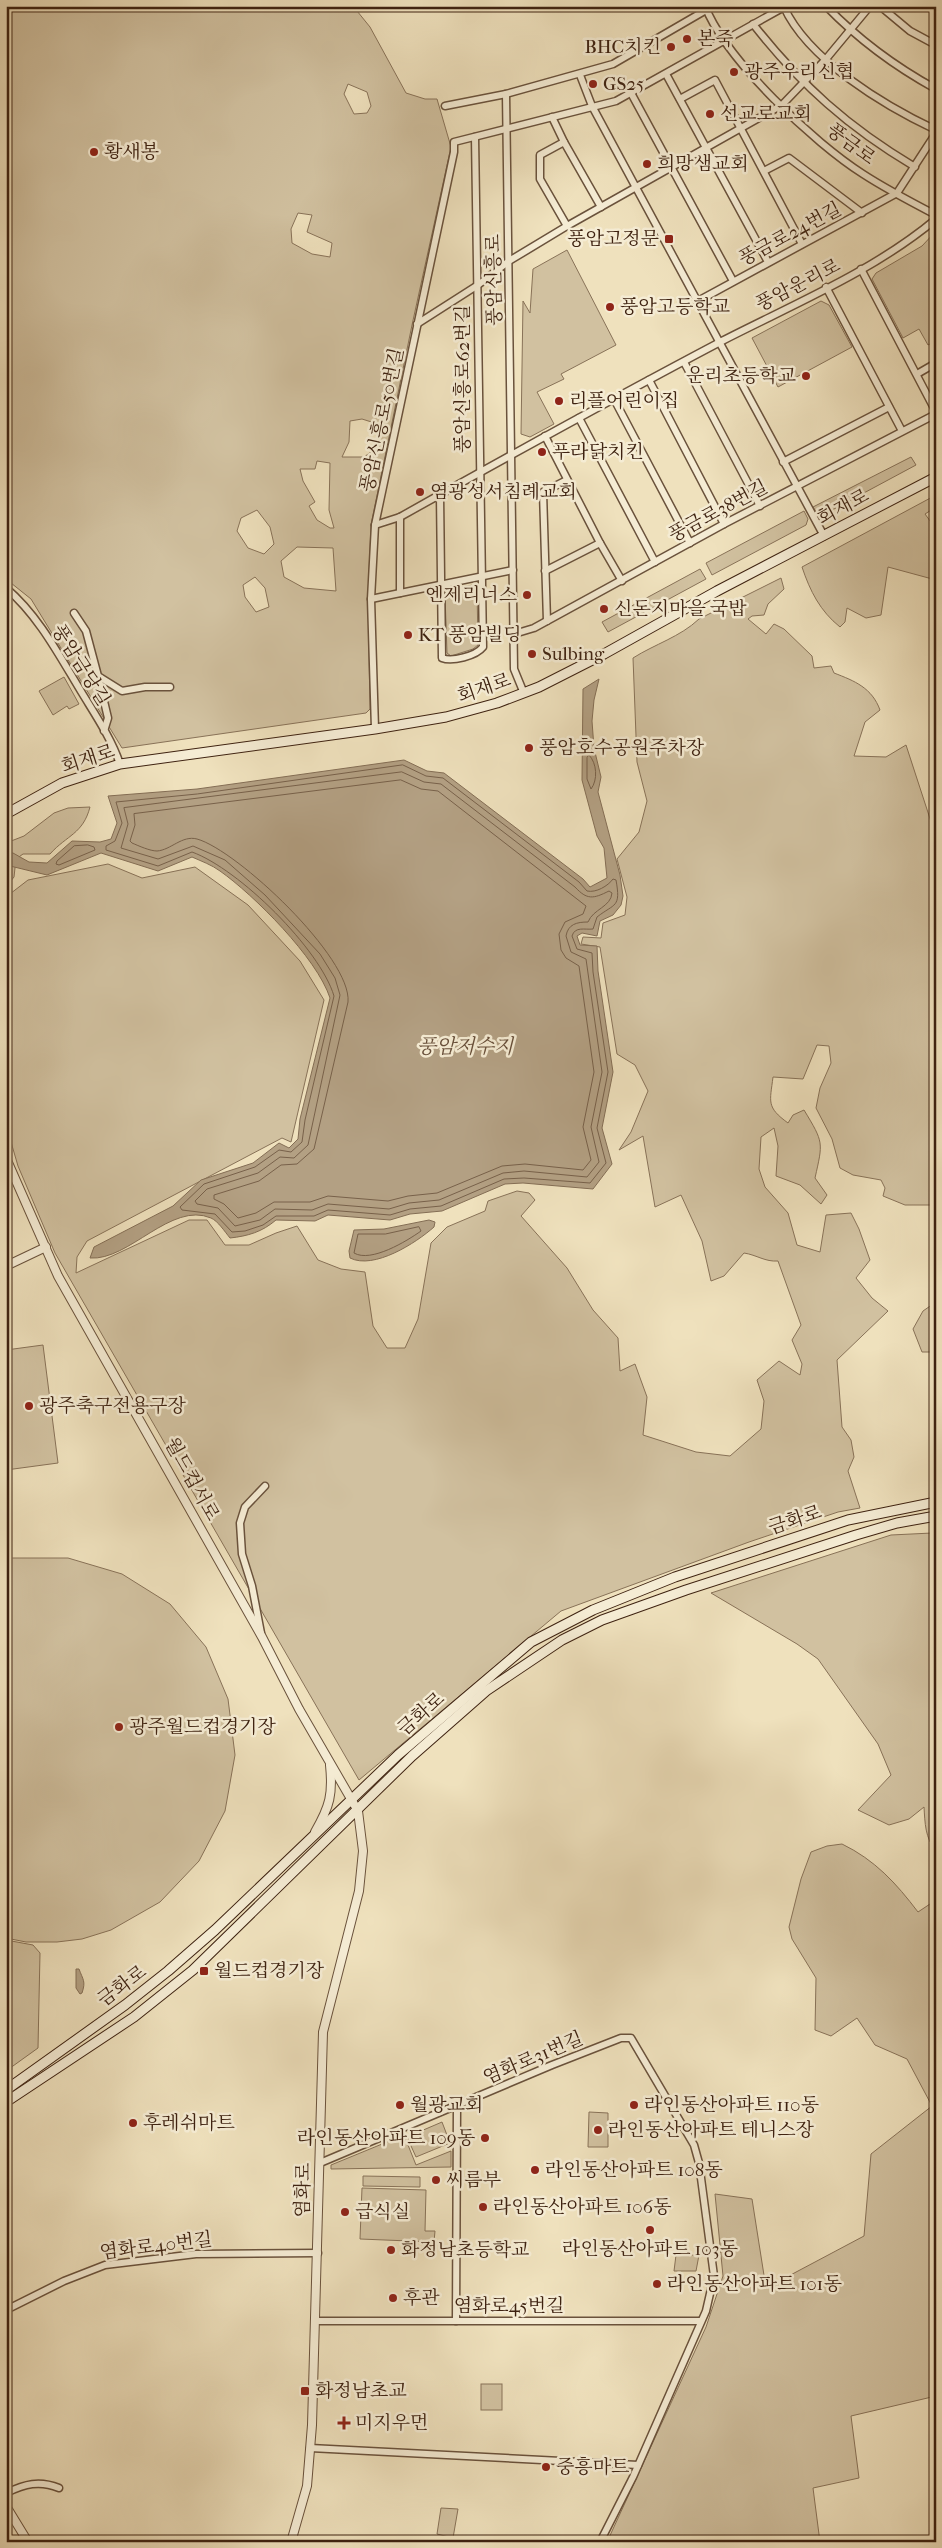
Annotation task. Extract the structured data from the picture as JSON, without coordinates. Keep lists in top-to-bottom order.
{
  "streets": {
    "main road": ["회재로", "금화로"],
    "street": [
      "풍금로",
      "풍금로24번길",
      "풍암신흥로",
      "풍암운리로",
      "풍암신흥로62번길",
      "풍암신흥로50번길",
      "풍금로38번길",
      "풍암금당길",
      "월드컵서로",
      "염화로31번길",
      "염화로",
      "염화로40번길",
      "염화로45번길"
    ]
  },
  "crossings": [
    ["풍금로", "풍금로24번길"],
    ["풍금로", "풍암신흥로62번길"],
    ["풍금로", "풍암신흥로50번길"],
    ["풍암신흥로", "풍암운리로"],
    ["풍암신흥로", "풍암신흥로62번길"],
    ["풍암신흥로", "풍암신흥로50번길"],
    ["풍암신흥로", "회재로"],
    ["풍암신흥로", "풍금로38번길"],
    ["풍암운리로", "풍암신흥로62번길"],
    ["풍암운리로", "풍암신흥로50번길"],
    ["풍암신흥로62번길", "풍암신흥로50번길"],
    ["풍암신흥로50번길", "회재로"],
    ["회재로", "풍암금당길"],
    ["월드컵서로", "금화로"],
    ["월드컵서로", "염화로"],
    ["금화로", "염화로"],
    ["염화로31번길", "염화로"],
    ["염화로31번길", "염화로45번길"],
    ["염화로", "염화로40번길"],
    ["염화로", "염화로45번길"]
  ],
  "water": ["풍암저수지"],
  "places": {
    "other": [
      "본죽",
      "BHC치킨",
      "광주우리신협",
      "GS25",
      "선교로교회",
      "황새봉",
      "희망샘교회",
      "풍암고등학교",
      "운리초등학교",
      "리플어린이집",
      "푸라닭치킨",
      "염광성서침례교회",
      "엔제리너스",
      "신돈지마을 국밥",
      "KT 풍암빌딩",
      "Sulbing",
      "풍암호수공원주차장",
      "광주축구전용구장",
      "광주월드컵경기장",
      "월광교회",
      "라인동산아파트 110동",
      "후레쉬마트",
      "라인동산아파트 테니스장",
      "라인동산아파트 109동",
      "라인동산아파트 108동",
      "씨름부",
      "라인동산아파트 106동",
      "급식실",
      "라인동산아파트 103동",
      "화정남초등학교",
      "라인동산아파트 101동",
      "후관",
      "중흥마트"
    ],
    "transit": ["풍암고정문", "월드컵경기장", "화정남초교"],
    "health": ["미지우먼"]
  }
}
